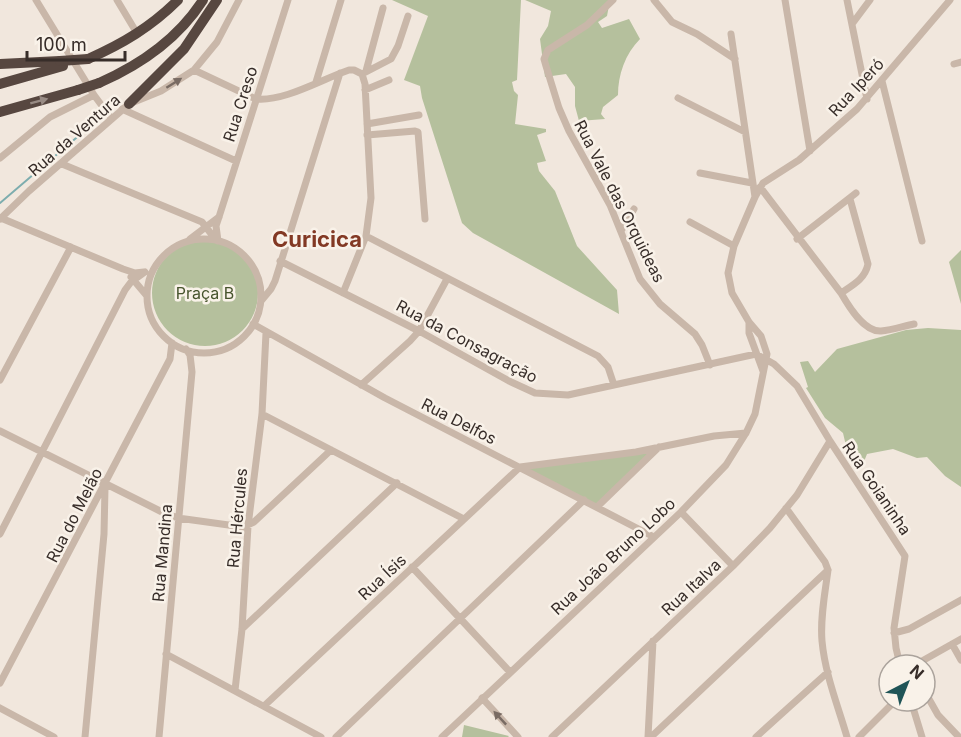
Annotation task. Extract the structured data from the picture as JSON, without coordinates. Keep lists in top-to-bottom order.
{
  "streets": {
    "street": [
      "Rua Iperó",
      "Rua Creso",
      "Rua da Ventura",
      "Rua Vale das Orquideas",
      "Rua da Consagração",
      "Rua Delfos",
      "Rua Goianinha",
      "Rua do Melão",
      "Rua Hércules",
      "Rua Mandina",
      "Rua João Bruno Lobo",
      "Rua Ísis",
      "Rua Italva"
    ]
  },
  "crossings": [
    ["Rua Creso", "Rua Delfos"],
    ["Rua Creso", "Rua do Melão"],
    ["Rua Creso", "Rua Mandina"],
    ["Rua Vale das Orquideas", "Rua da Consagração"],
    ["Rua da Consagração", "Rua Goianinha"],
    ["Rua Delfos", "Rua do Melão"],
    ["Rua Delfos", "Rua Hércules"],
    ["Rua Delfos", "Rua Mandina"],
    ["Rua Delfos", "Rua João Bruno Lobo"],
    ["Rua Delfos", "Rua Ísis"],
    ["Rua Goianinha", "Rua João Bruno Lobo"],
    ["Rua Goianinha", "Rua Italva"],
    ["Rua do Melão", "Rua Mandina"]
  ],
  "districts": ["Curicica"],
  "parks": ["Praça B"],
  "scale_bar": "100 m",
  "north": "top right"
}
